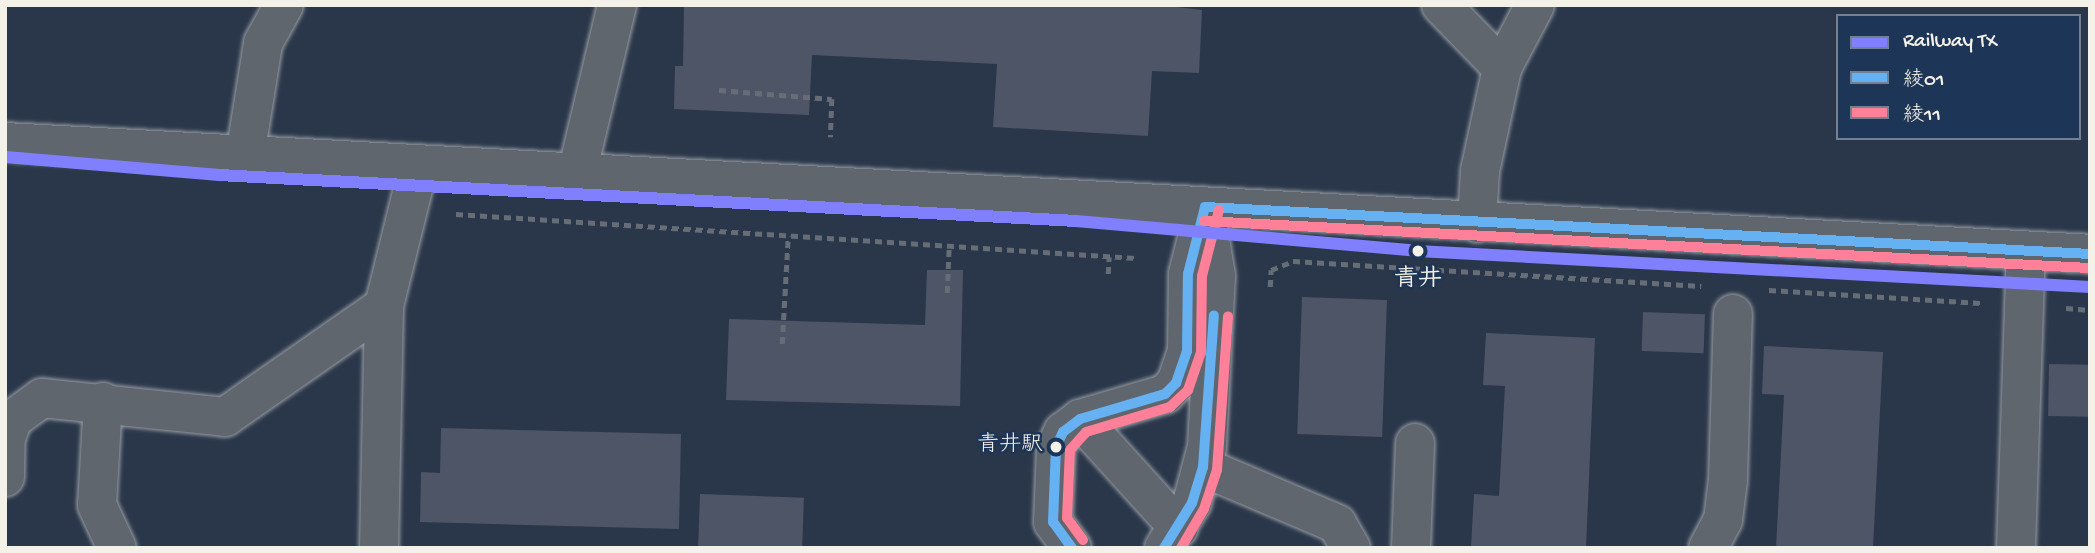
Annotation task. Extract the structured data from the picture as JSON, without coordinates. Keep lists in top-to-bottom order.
{
  "places": ["青井", "青井駅"],
  "lines": ["rail line TX", "transit line 綾01", "transit line 綾11"],
  "legend": ["Railway TX", "綾01", "綾11"]
}
